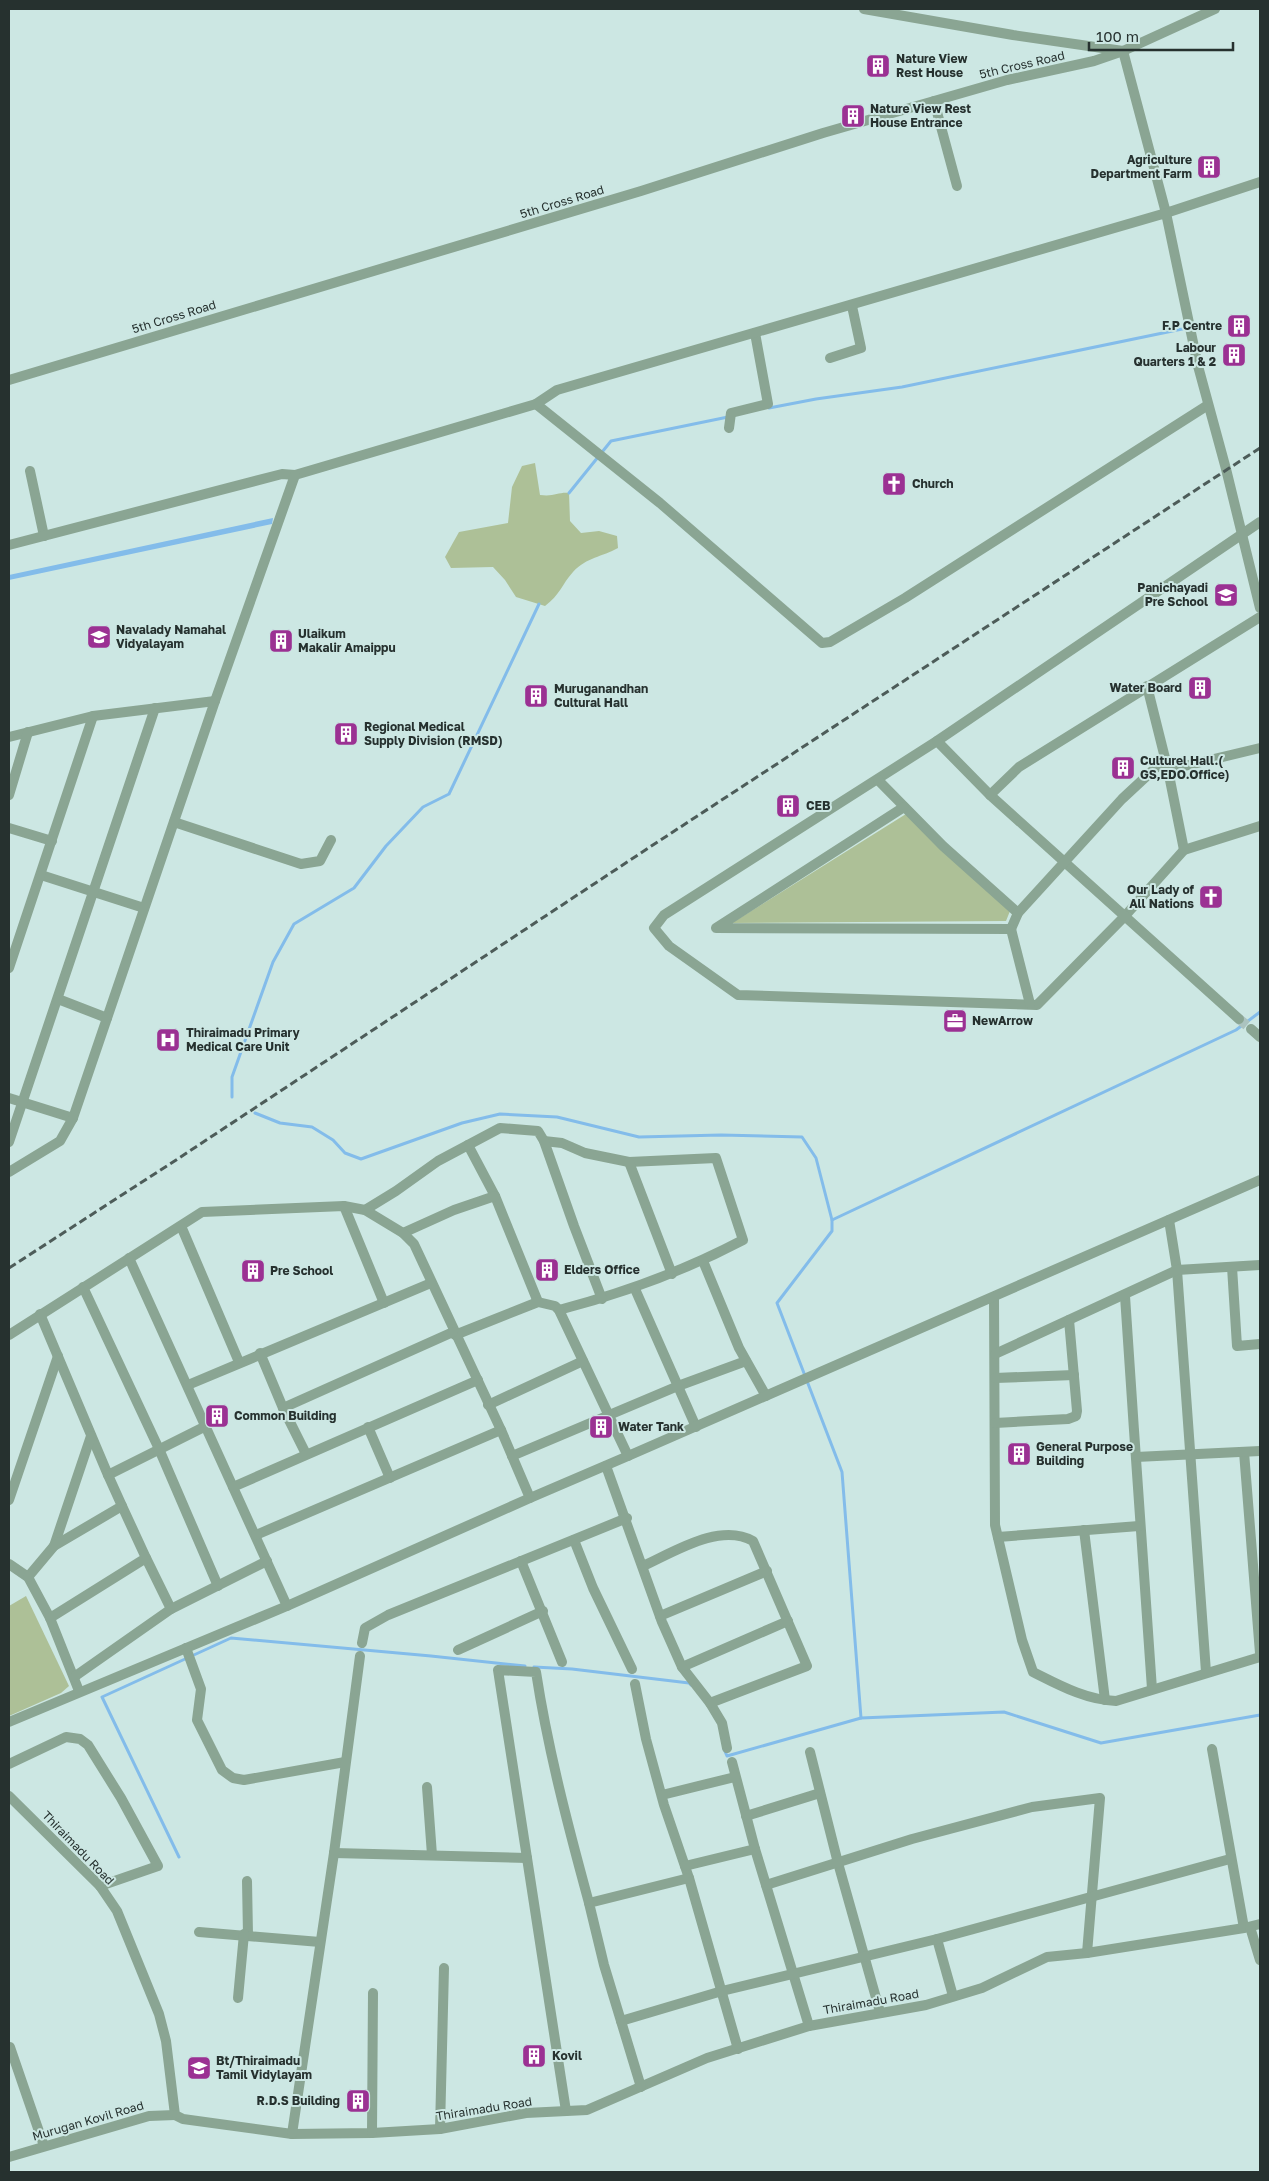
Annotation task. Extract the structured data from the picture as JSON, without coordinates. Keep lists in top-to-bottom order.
{
  "streets": {
    "street": ["5th Cross Road", "Thiraimadu Road", "Murugan Kovil Road"]
  },
  "crossings": [
    ["Thiraimadu Road", "Murugan Kovil Road"]
  ],
  "places": {
    "building": [
      "Nature View Rest House",
      "Nature View Rest House Entrance",
      "Agriculture Department Farm",
      "F.P Centre",
      "Labour Quarters 1 & 2",
      "Ulaikum Makalir Amaippu",
      "Water Board",
      "Muruganandhan Cultural Hall",
      "Regional Medical Supply Division (RMSD)",
      "Culturel Hall.( GS,EDO.Office)",
      "CEB",
      "Elders Office",
      "Pre School",
      "Common Building",
      "Water Tank",
      "General Purpose Building",
      "Kovil",
      "R.D.S Building"
    ],
    "church": ["Church", "Our Lady of All Nations"],
    "school or university": ["Panichayadi Pre School", "Navalady Namahal Vidyalayam", "Bt/Thiraimadu Tamil Vidylayam"],
    "office": ["NewArrow"],
    "hospital": ["Thiraimadu Primary Medical Care Unit"]
  },
  "scale_bar": "100 m"
}
